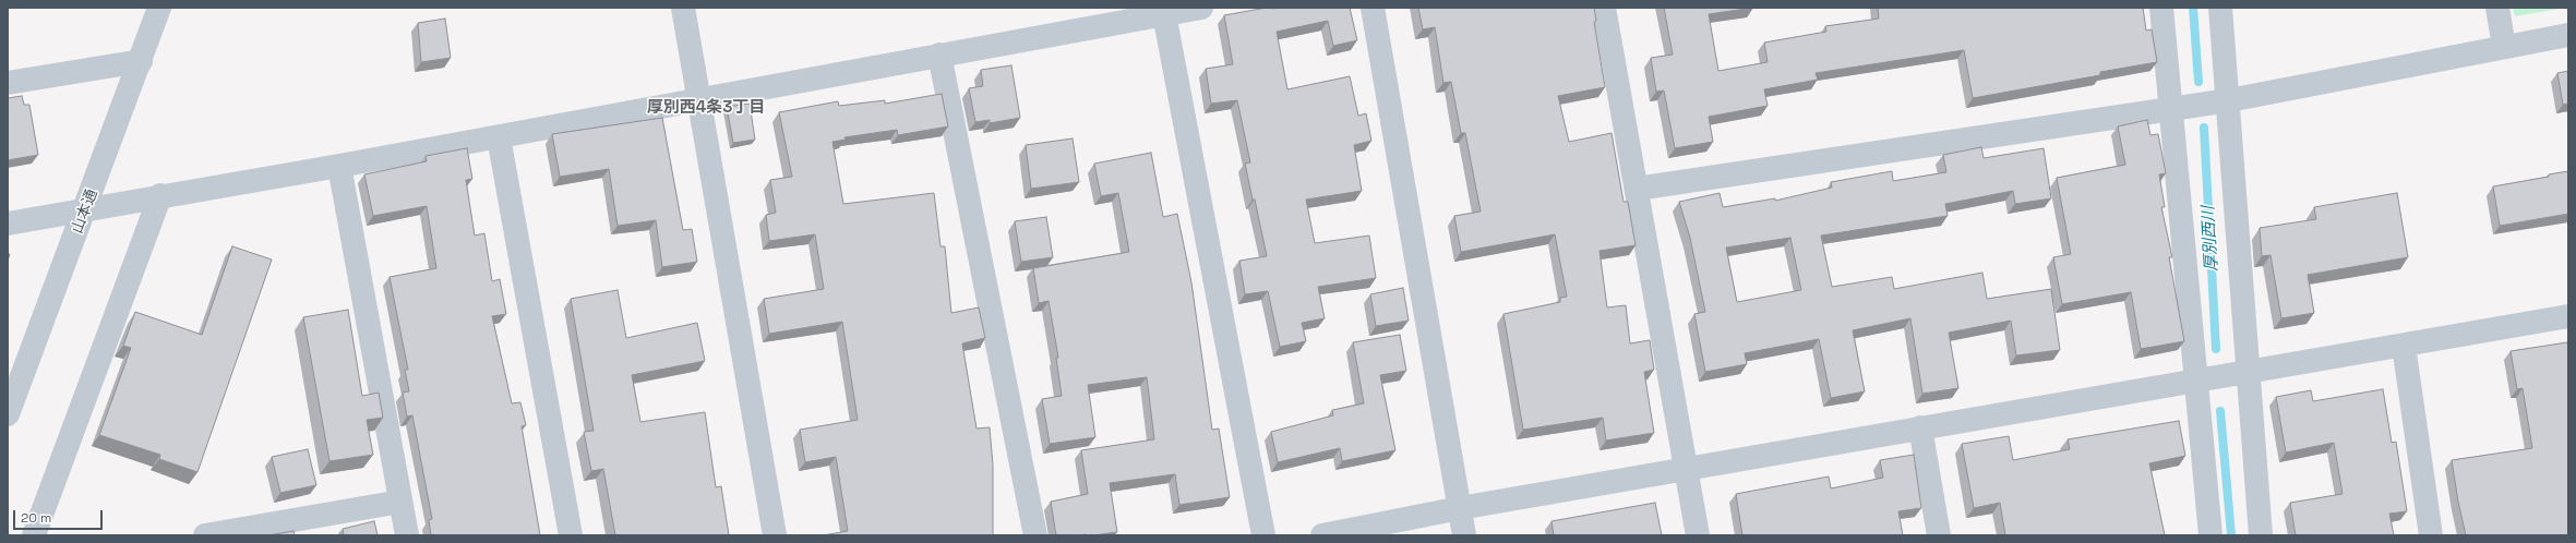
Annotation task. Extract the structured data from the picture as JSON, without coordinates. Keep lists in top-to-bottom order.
{
  "streets": {
    "street": ["山本通"]
  },
  "districts": ["厚別西4条3丁目"],
  "water": ["厚別西川"],
  "scale_bar": "20 m"
}
